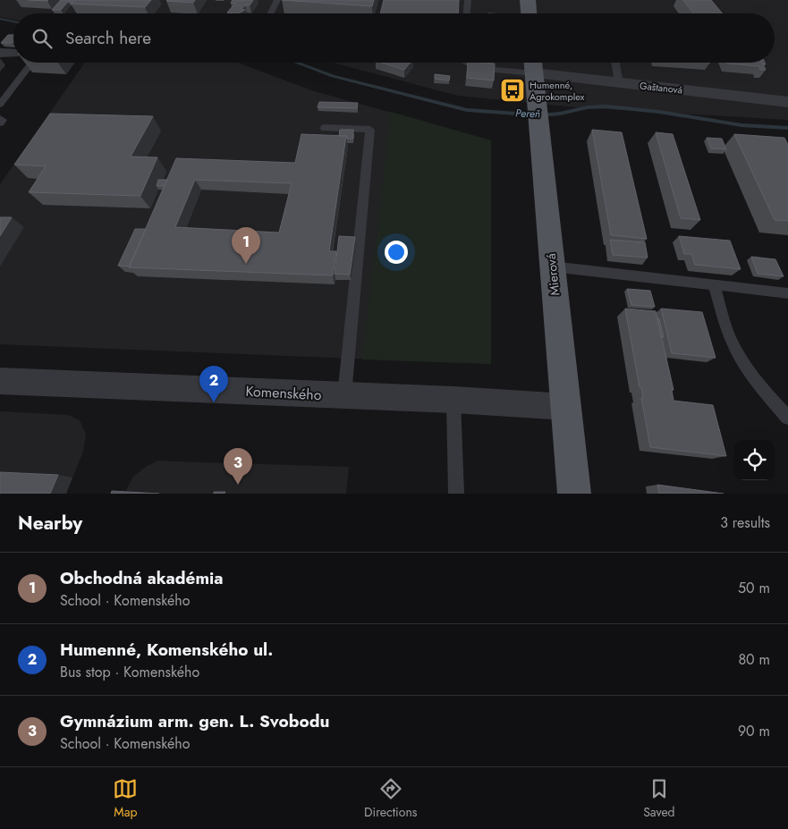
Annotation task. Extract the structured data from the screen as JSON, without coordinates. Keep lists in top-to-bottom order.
{
  "streets": {
    "main road": ["Mierová"],
    "street": ["Gaštanová", "Komenského"]
  },
  "crossings": [
    ["Gaštanová", "Mierová"],
    ["Mierová", "Komenského"]
  ],
  "water": ["Pereň"],
  "places": {
    "bus stop": ["Humenné, Agrokomplex"]
  },
  "page": {
    "search": "Search here",
    "pins": ["1", "2", "3"],
    "heading": ["Nearby", "3 results"],
    "list": [
      {
        "mark": "1",
        "name": "Obchodná akadémia",
        "note": "School · Komenského",
        "value": "50 m"
      },
      {
        "mark": "2",
        "name": "Humenné, Komenského ul.",
        "note": "Bus stop · Komenského",
        "value": "80 m"
      },
      {
        "mark": "3",
        "name": "Gymnázium arm. gen. L. Svobodu",
        "note": "School · Komenského",
        "value": "90 m"
      }
    ],
    "nav": ["Map", "Directions", "Saved"]
  }
}
